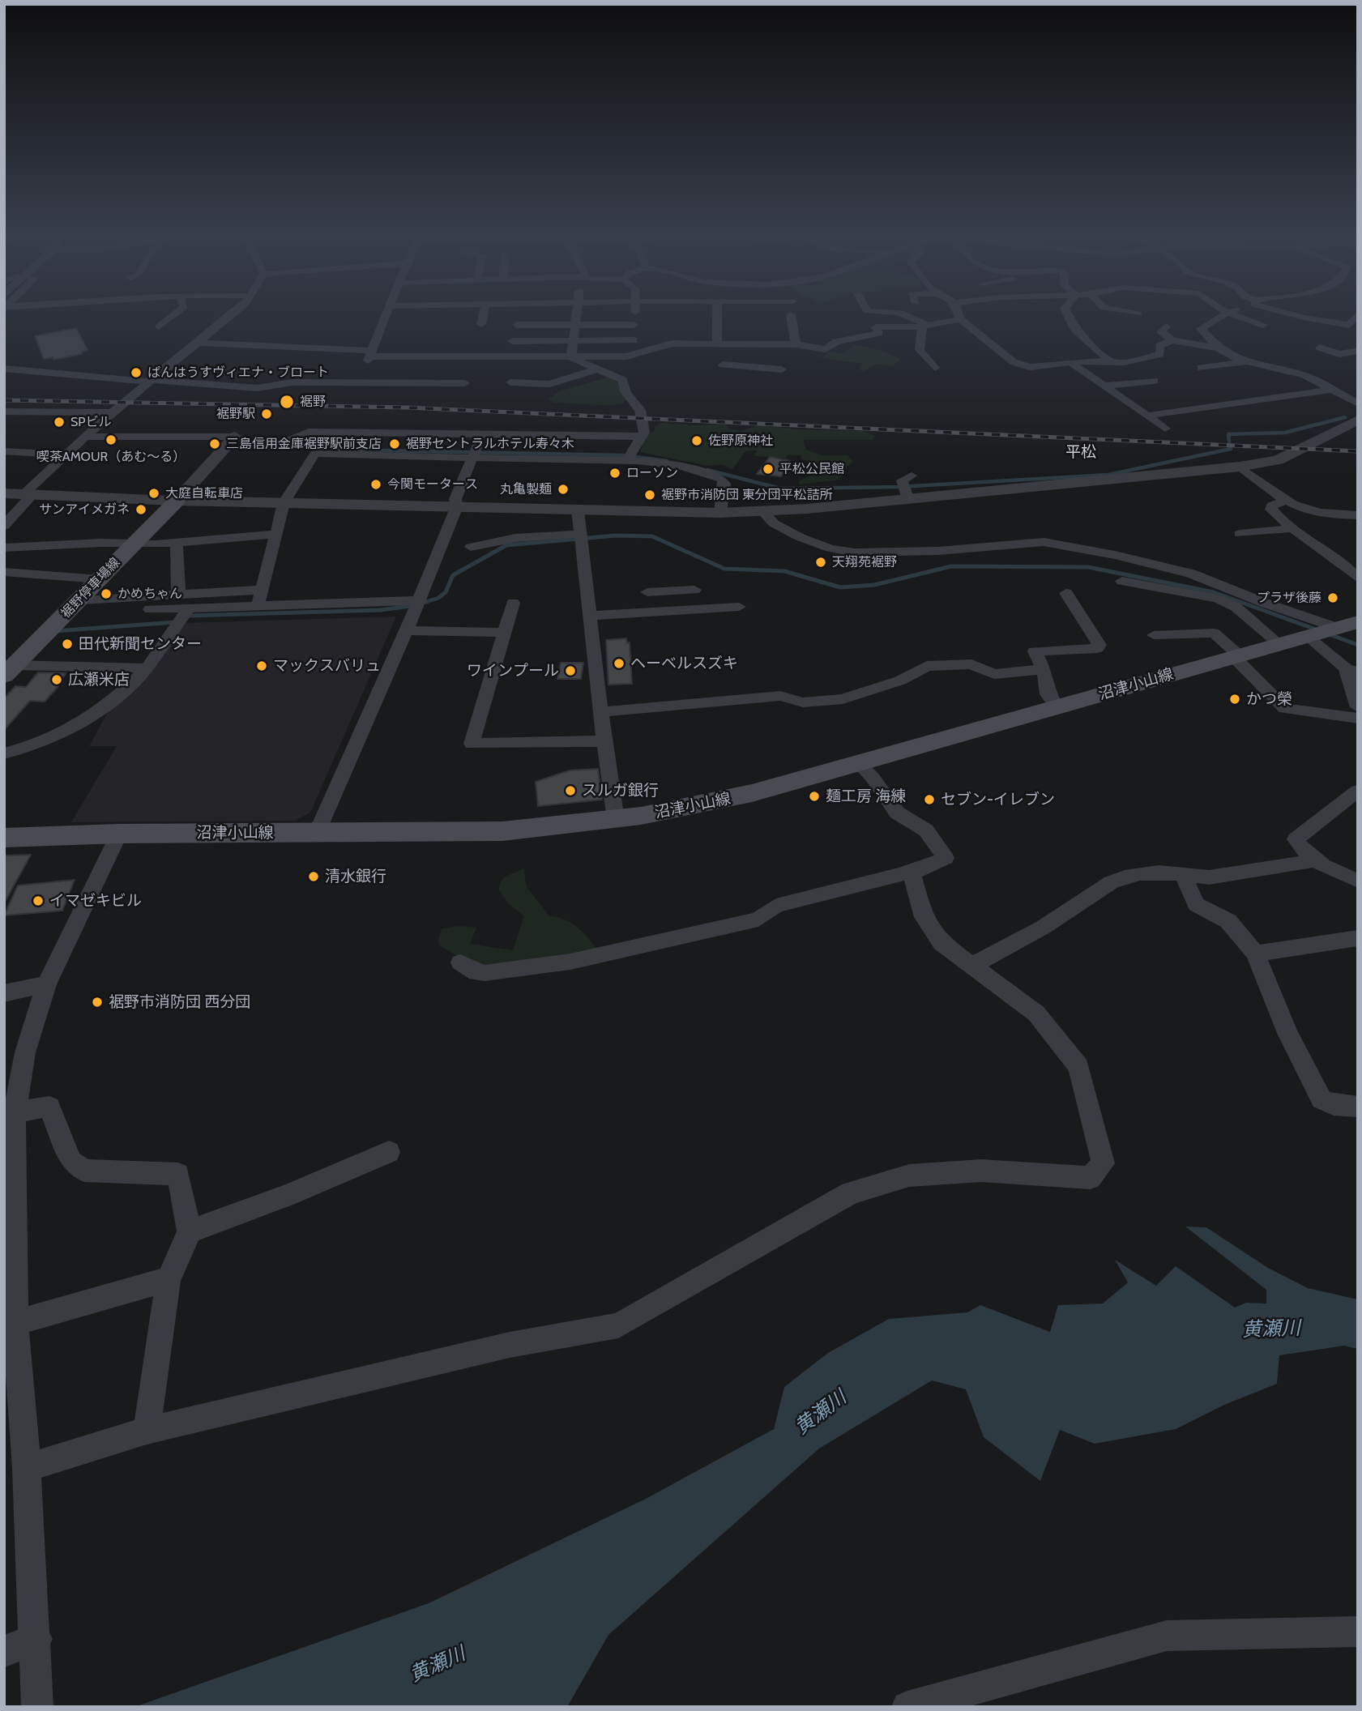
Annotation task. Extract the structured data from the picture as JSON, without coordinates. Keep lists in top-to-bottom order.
{
  "streets": {
    "main road": ["裾野停車場線", "沼津小山線"]
  },
  "districts": ["平松"],
  "water": ["黄瀬川"],
  "places": [
    "ぱんはうすヴィエナ・ブロート",
    "裾野",
    "裾野駅",
    "SPビル",
    "喫茶AMOUR（あむ〜る）",
    "佐野原神社",
    "三島信用金庫裾野駅前支店",
    "裾野セントラルホテル寿々木",
    "平松公民館",
    "ローソン",
    "今関モータース",
    "丸亀製麺",
    "大庭自転車店",
    "裾野市消防団 東分団平松詰所",
    "サンアイメガネ",
    "天翔苑裾野",
    "かめちゃん",
    "プラザ後藤",
    "田代新聞センター",
    "ヘーベルスズキ",
    "マックスバリュ",
    "ワインプール",
    "広瀬米店",
    "かつ榮",
    "スルガ銀行",
    "麺工房 海練",
    "セブン-イレブン",
    "清水銀行",
    "イマゼキビル",
    "裾野市消防団 西分団"
  ]
}
